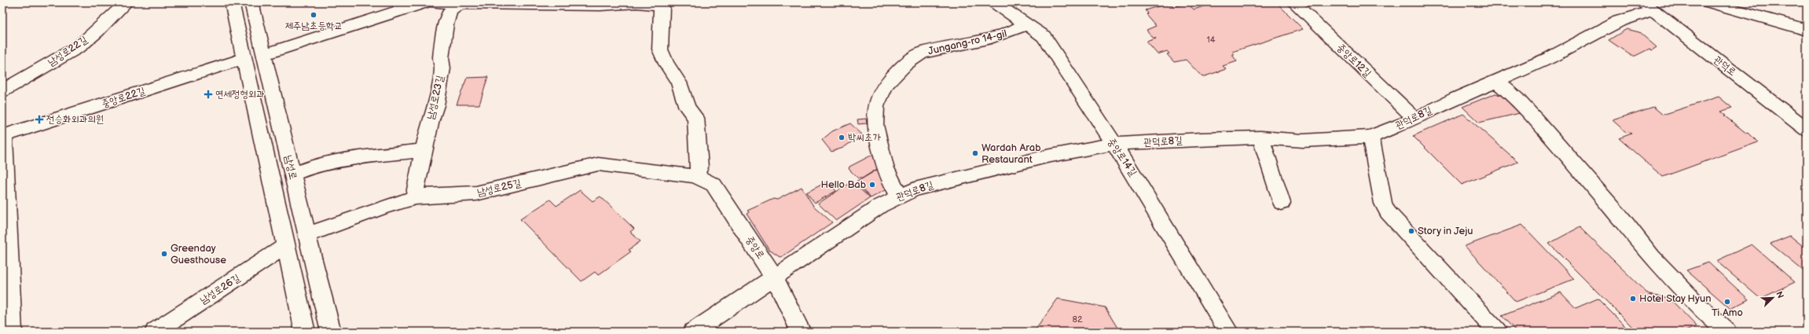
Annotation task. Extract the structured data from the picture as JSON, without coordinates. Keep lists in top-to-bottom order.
{
  "streets": {
    "street": [
      "Jungang-ro 14-gil",
      "남성로22길",
      "중앙로12길",
      "관덕로",
      "중앙로22길",
      "남성로23길",
      "관덕로8길",
      "중앙로14길",
      "남성로",
      "남성로25길",
      "중앙로",
      "남성로26길"
    ]
  },
  "crossings": [
    ["Jungang-ro 14-gil", "관덕로8길"],
    ["Jungang-ro 14-gil", "중앙로14길"],
    ["중앙로12길", "관덕로8길"],
    ["관덕로", "관덕로8길"],
    ["남성로23길", "남성로25길"],
    ["관덕로8길", "중앙로14길"],
    ["관덕로8길", "중앙로"],
    ["남성로", "남성로25길"],
    ["남성로25길", "중앙로"]
  ],
  "places": {
    "other": [
      "제주남초등학교",
      "박씨초가",
      "Wardah Arab Restaurant",
      "Hello Bab",
      "Story in Jeju",
      "Greenday Guesthouse",
      "Hotel Stay Hyun",
      "Ti Amo"
    ],
    "health": ["연세정형외과", "전승화외과의원"]
  },
  "house_numbers": ["14", "82"],
  "north": "top right"
}
